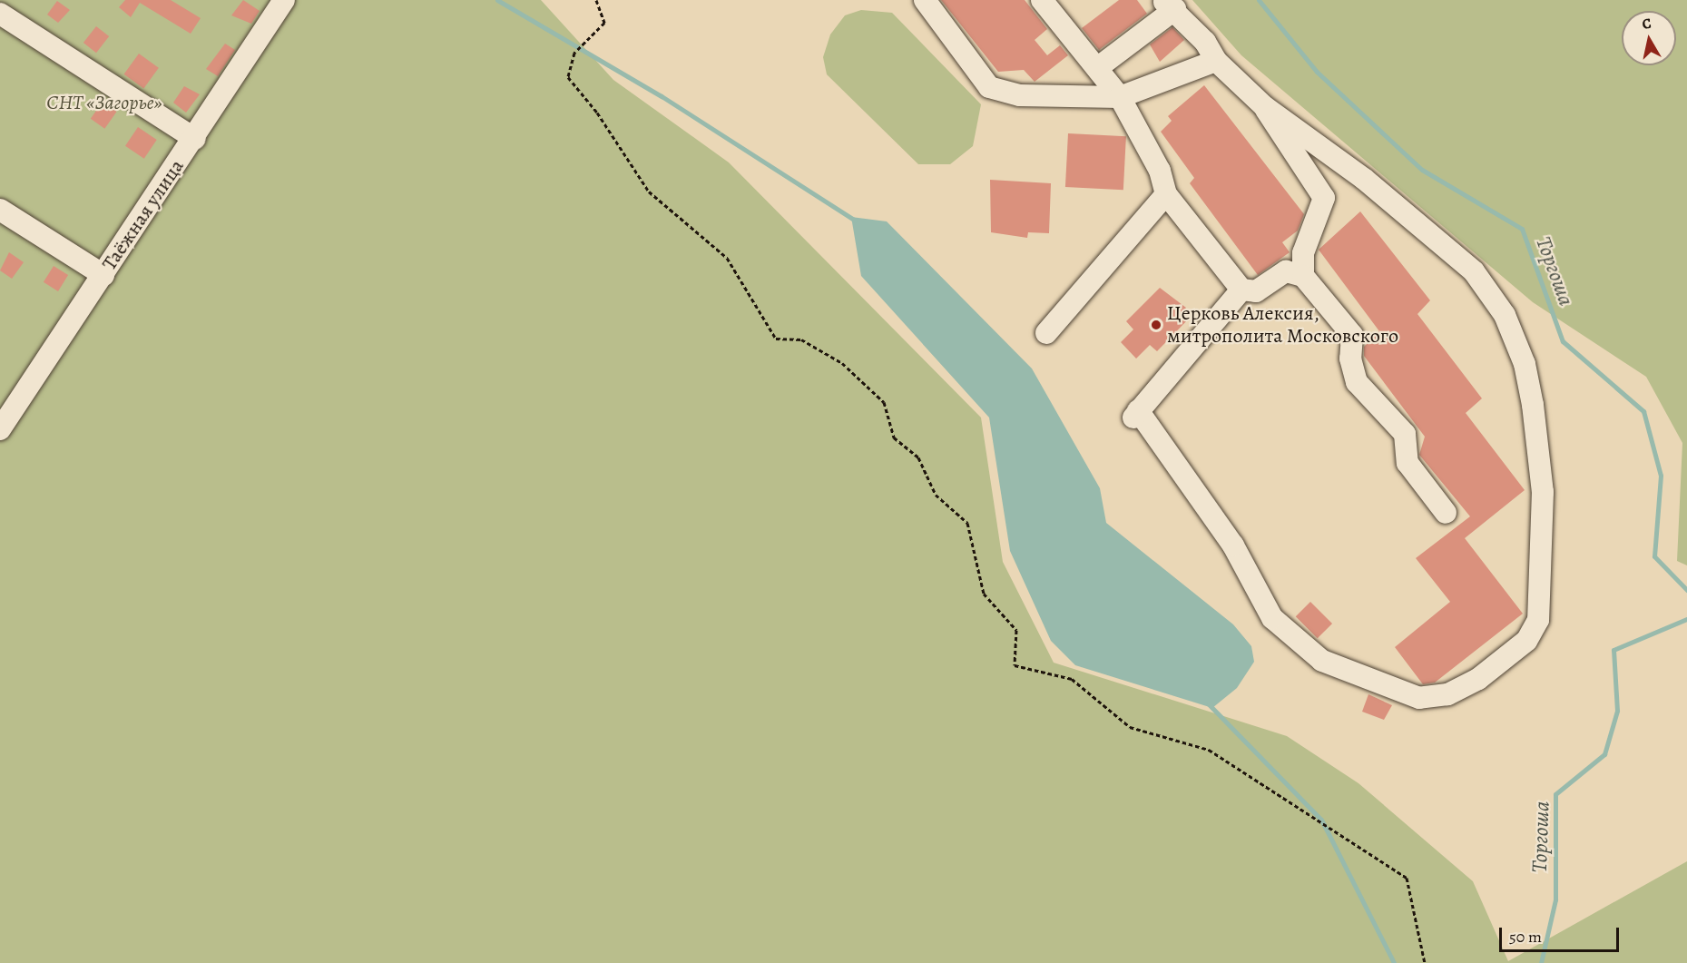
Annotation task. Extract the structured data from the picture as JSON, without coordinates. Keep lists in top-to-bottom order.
{
  "streets": {
    "street": ["Таёжная улица"]
  },
  "water": ["Торгоша"],
  "parks": ["СНТ «Загорье»"],
  "places": ["Церковь Алексия, митрополита Московского"],
  "scale_bar": "50 m",
  "north": "top"
}
